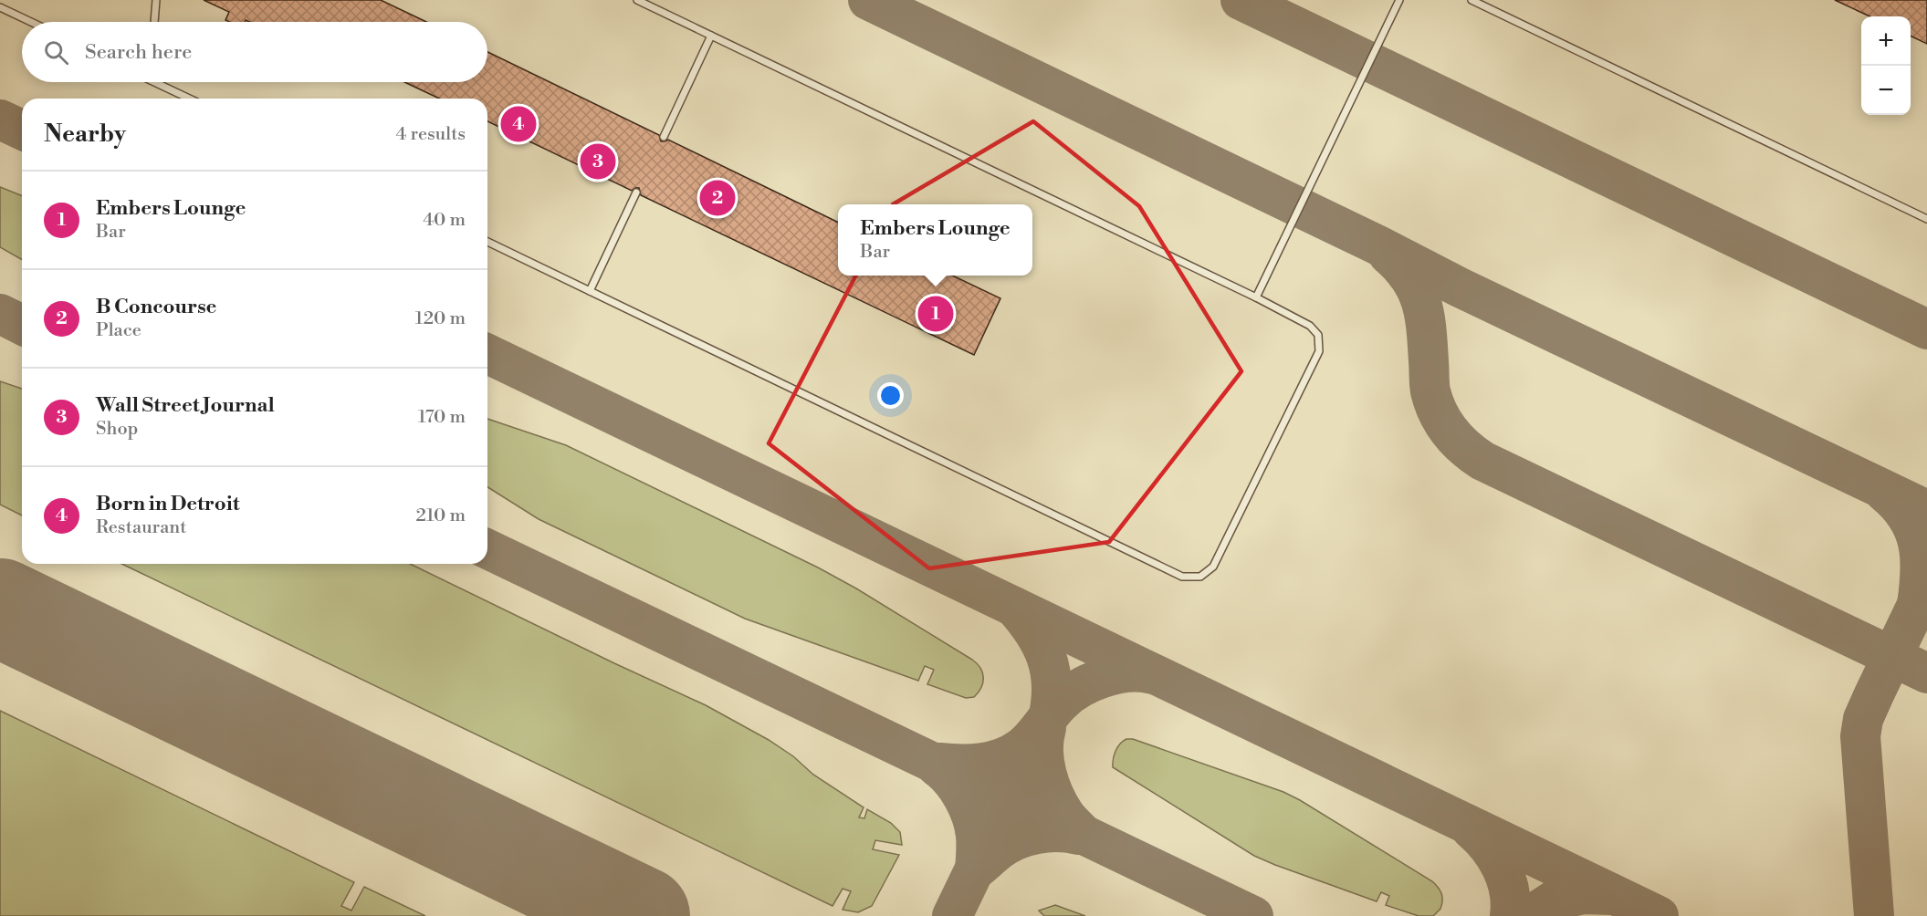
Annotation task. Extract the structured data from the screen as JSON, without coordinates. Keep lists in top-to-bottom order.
{
  "page": {
    "map_buttons": ["+", "−"],
    "search": "Search here",
    "heading": ["Nearby", "4 results"],
    "pins": [
      "4",
      "3",
      "2",
      "1"
    ],
    "list": [
      {
        "mark": "1",
        "name": "Embers Lounge",
        "note": "Bar",
        "value": "40 m"
      },
      {
        "mark": "2",
        "name": "B Concourse",
        "note": "Place",
        "value": "120 m"
      },
      {
        "mark": "3",
        "name": "Wall Street Journal",
        "note": "Shop",
        "value": "170 m"
      },
      {
        "mark": "4",
        "name": "Born in Detroit",
        "note": "Restaurant",
        "value": "210 m"
      }
    ],
    "popup": ["Embers Lounge", "Bar"]
  }
}
